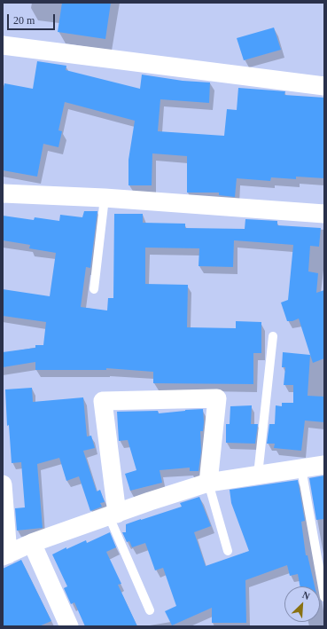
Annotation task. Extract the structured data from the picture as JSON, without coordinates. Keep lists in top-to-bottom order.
{
  "scale_bar": "20 m",
  "north": "top right"
}
